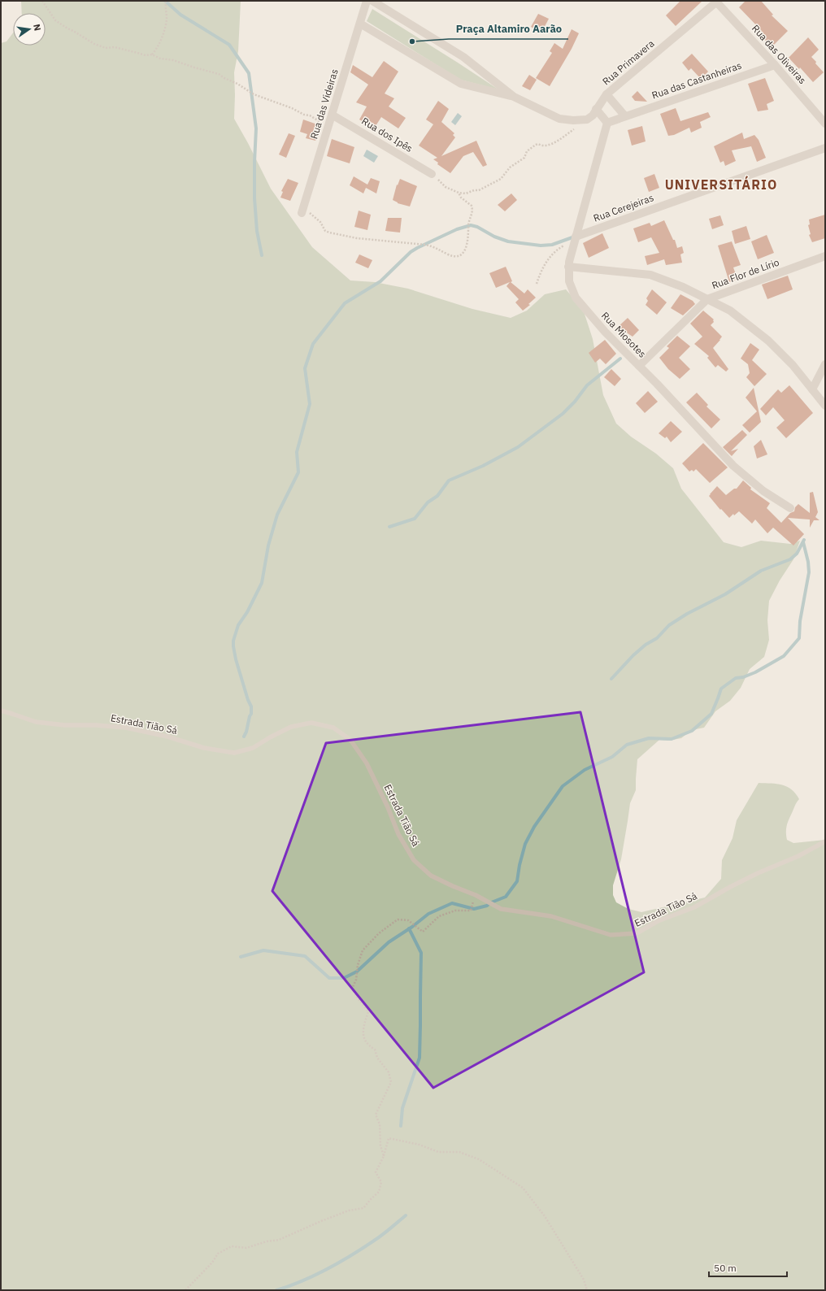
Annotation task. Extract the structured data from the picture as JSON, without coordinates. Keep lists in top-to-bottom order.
{
  "streets": {
    "street": [
      "Rua das Oliveiras",
      "Rua Primavera",
      "Rua das Castanheiras",
      "Rua das Videiras",
      "Rua dos Ipês",
      "Rua Cerejeiras",
      "Rua Flor de Lírio",
      "Rua Miosotes"
    ],
    "lane": ["Estrada Tião Sá"]
  },
  "crossings": [
    ["Rua das Oliveiras", "Rua Primavera"],
    ["Rua das Oliveiras", "Rua das Castanheiras"],
    ["Rua das Castanheiras", "Rua Miosotes"],
    ["Rua das Videiras", "Rua dos Ipês"],
    ["Rua Cerejeiras", "Rua Miosotes"],
    ["Rua Flor de Lírio", "Rua Miosotes"]
  ],
  "districts": ["UNIVERSITÁRIO"],
  "places": ["Praça Altamiro Aarão"],
  "scale_bar": "50 m",
  "north": "right"
}
